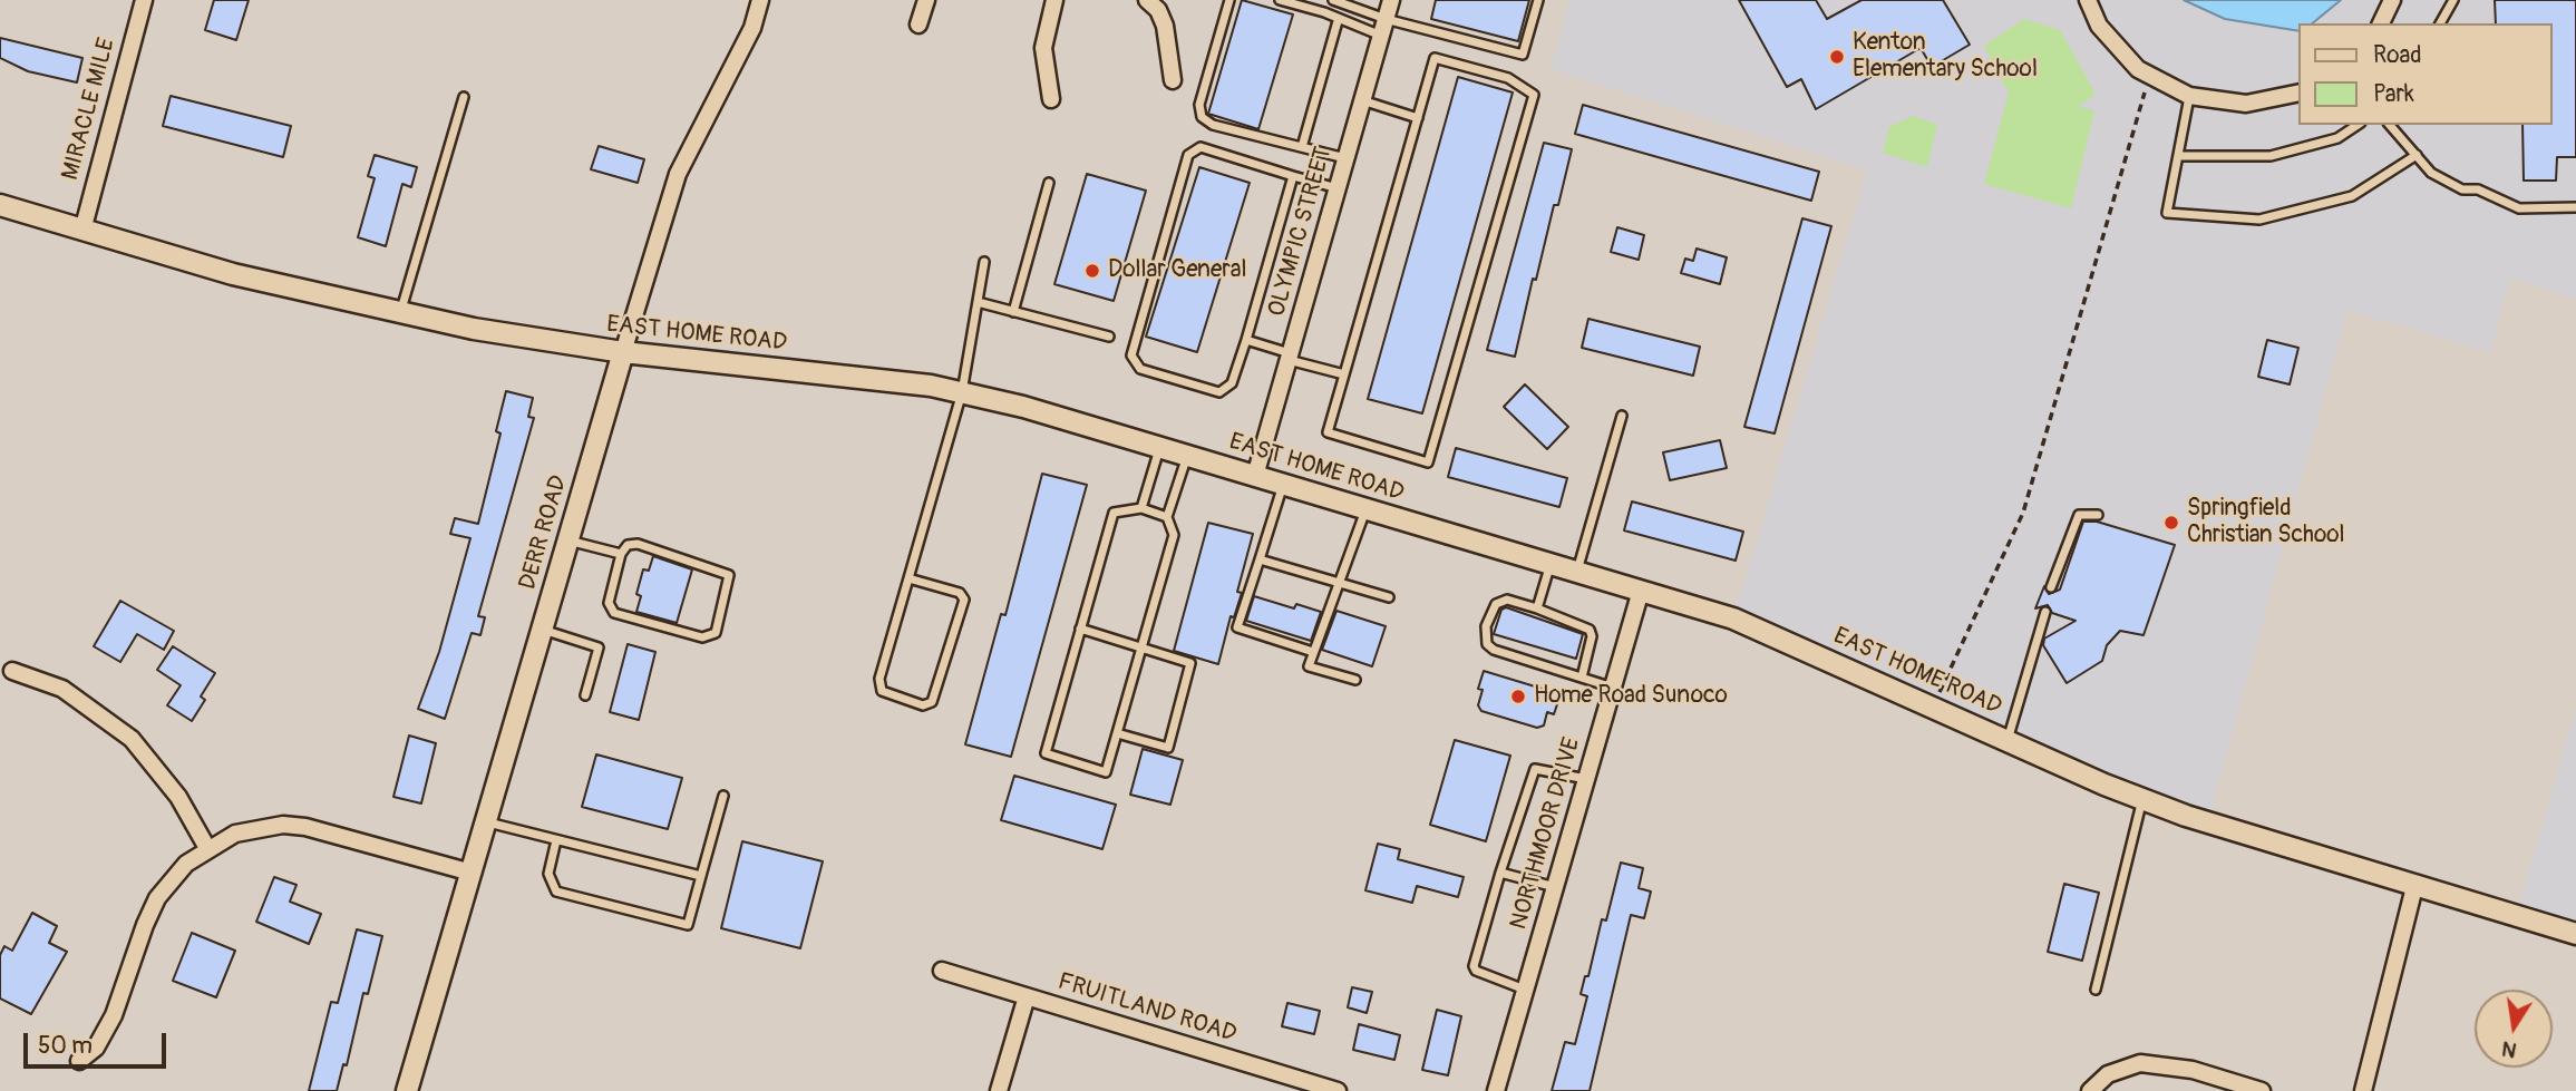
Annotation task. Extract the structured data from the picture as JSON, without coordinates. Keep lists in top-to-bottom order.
{
  "streets": {
    "street": [
      "MIRACLE MILE",
      "OLYMPIC STREET",
      "EAST HOME ROAD",
      "DERR ROAD",
      "NORTHMOOR DRIVE",
      "FRUITLAND ROAD"
    ]
  },
  "crossings": [
    ["MIRACLE MILE", "EAST HOME ROAD"],
    ["OLYMPIC STREET", "EAST HOME ROAD"],
    ["EAST HOME ROAD", "DERR ROAD"],
    ["EAST HOME ROAD", "NORTHMOOR DRIVE"]
  ],
  "places": [
    "Kenton Elementary School",
    "Dollar General",
    "Springfield Christian School",
    "Home Road Sunoco"
  ],
  "legend": ["Road", "Park"],
  "scale_bar": "50 m",
  "north": "bottom"
}
